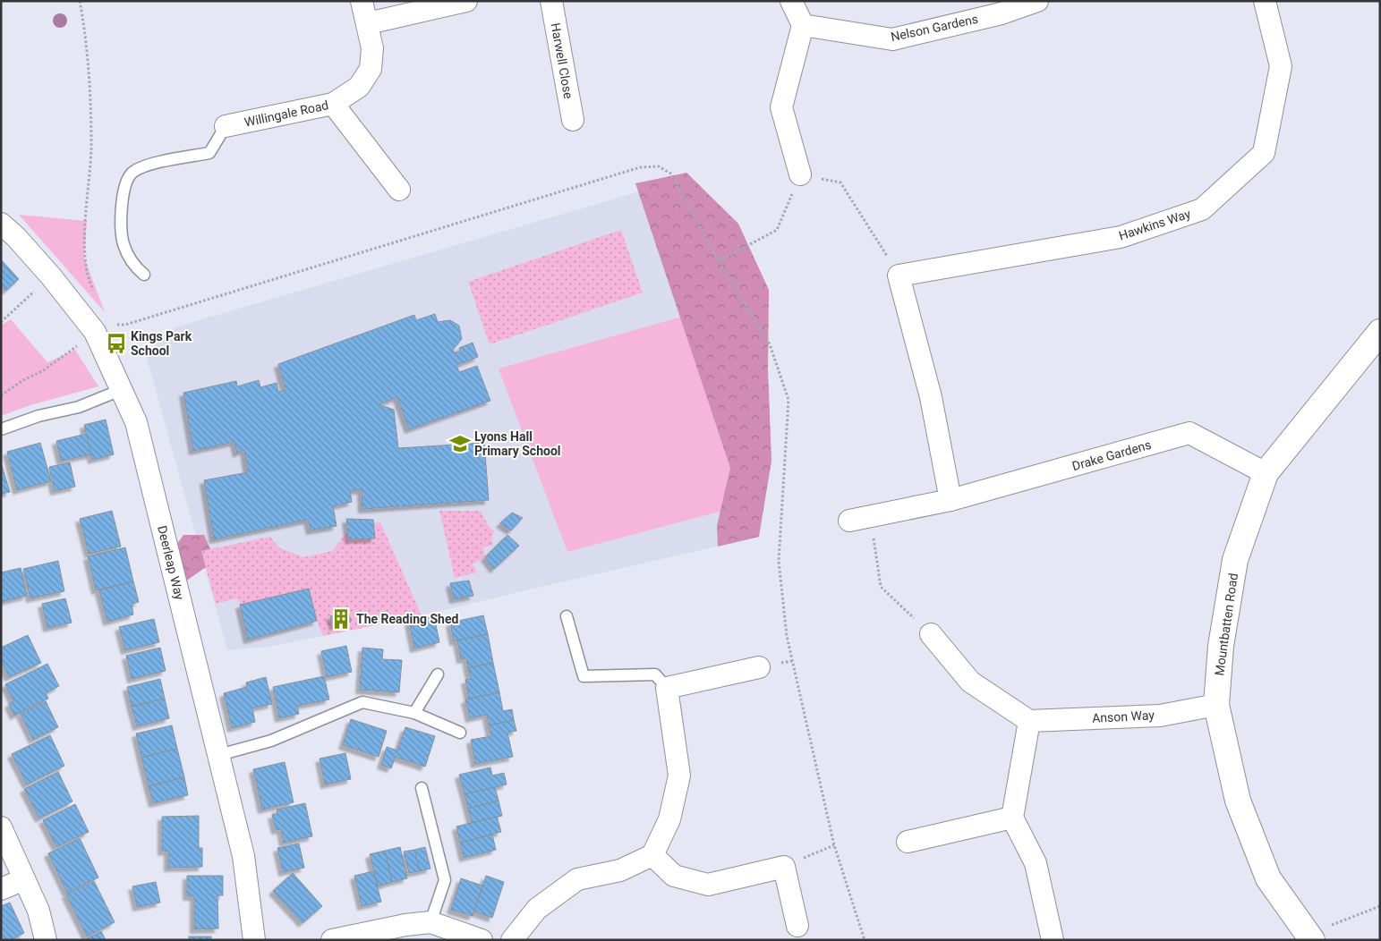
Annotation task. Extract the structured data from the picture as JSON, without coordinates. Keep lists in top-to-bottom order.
{
  "streets": {
    "street": [
      "Nelson Gardens",
      "Harwell Close",
      "Willingale Road",
      "Hawkins Way",
      "Drake Gardens",
      "Deerleap Way",
      "Mountbatten Road",
      "Anson Way"
    ]
  },
  "crossings": [
    ["Drake Gardens", "Mountbatten Road"],
    ["Mountbatten Road", "Anson Way"]
  ],
  "places": {
    "bus stop": ["Kings Park School"],
    "school or university": ["Lyons Hall Primary School"],
    "building": ["The Reading Shed"]
  }
}
